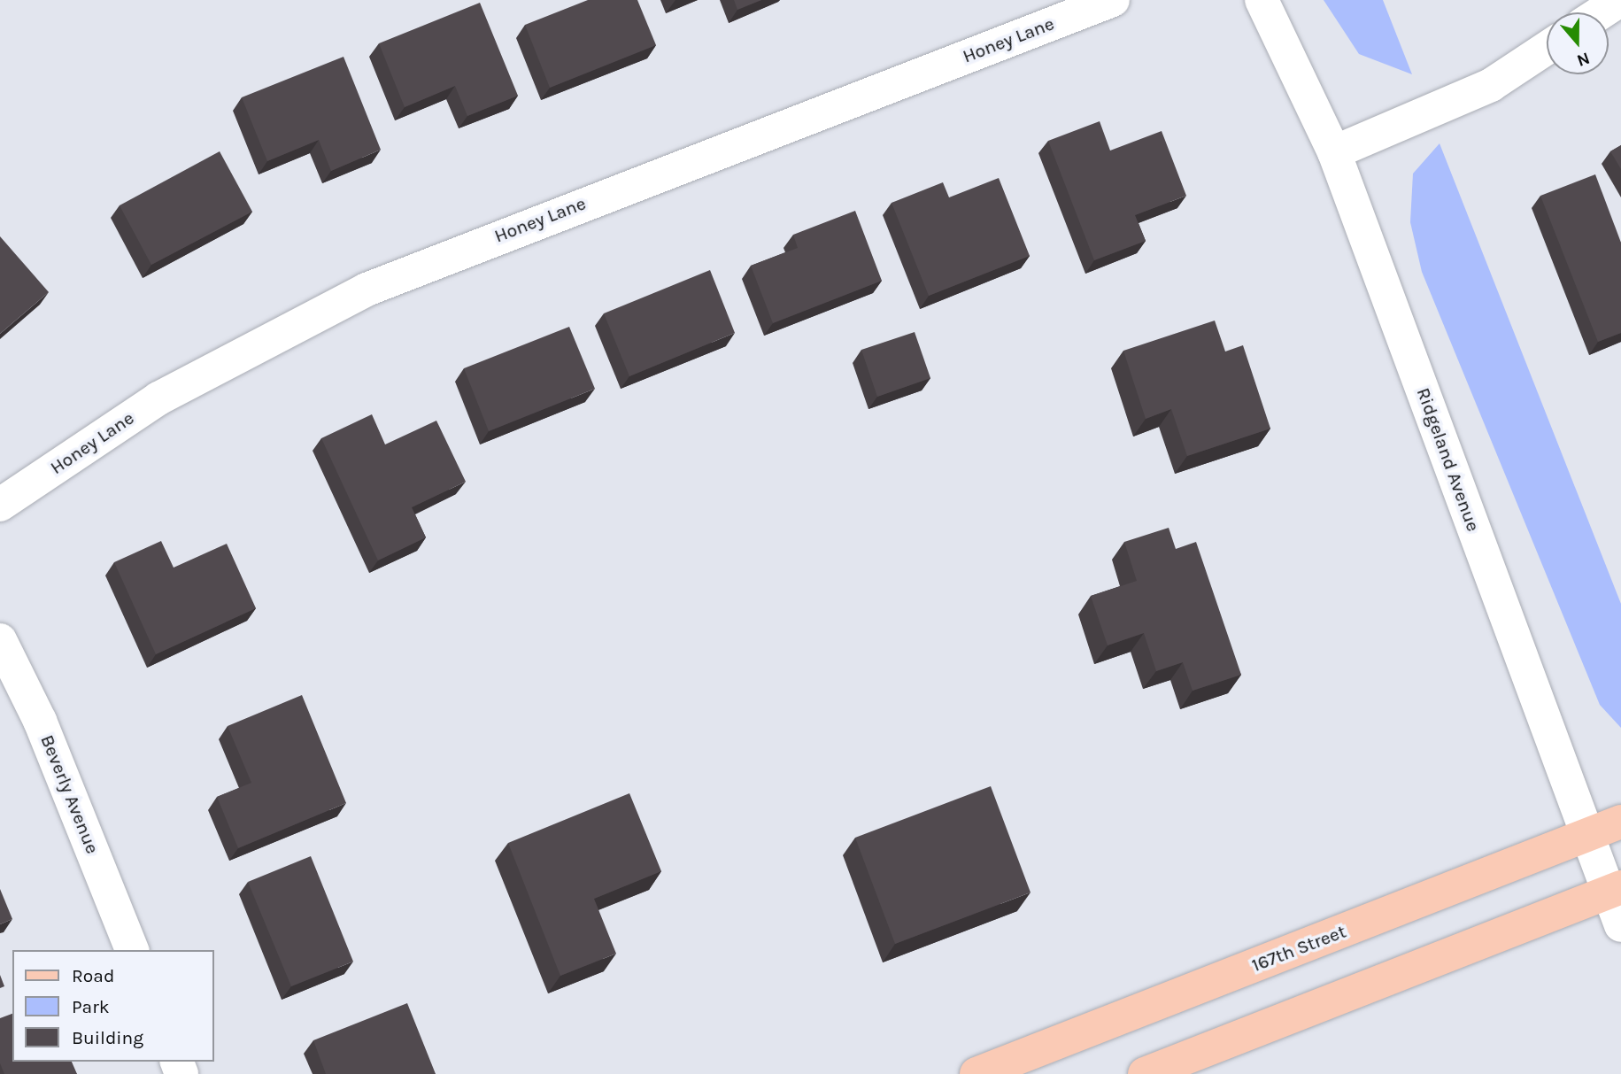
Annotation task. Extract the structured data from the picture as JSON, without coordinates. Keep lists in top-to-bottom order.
{
  "streets": {
    "main road": ["167th Street"],
    "street": ["Honey Lane", "Ridgeland Avenue", "Beverly Avenue"]
  },
  "crossings": [
    ["Ridgeland Avenue", "167th Street"]
  ],
  "legend": ["Road", "Park", "Building"],
  "north": "bottom"
}
